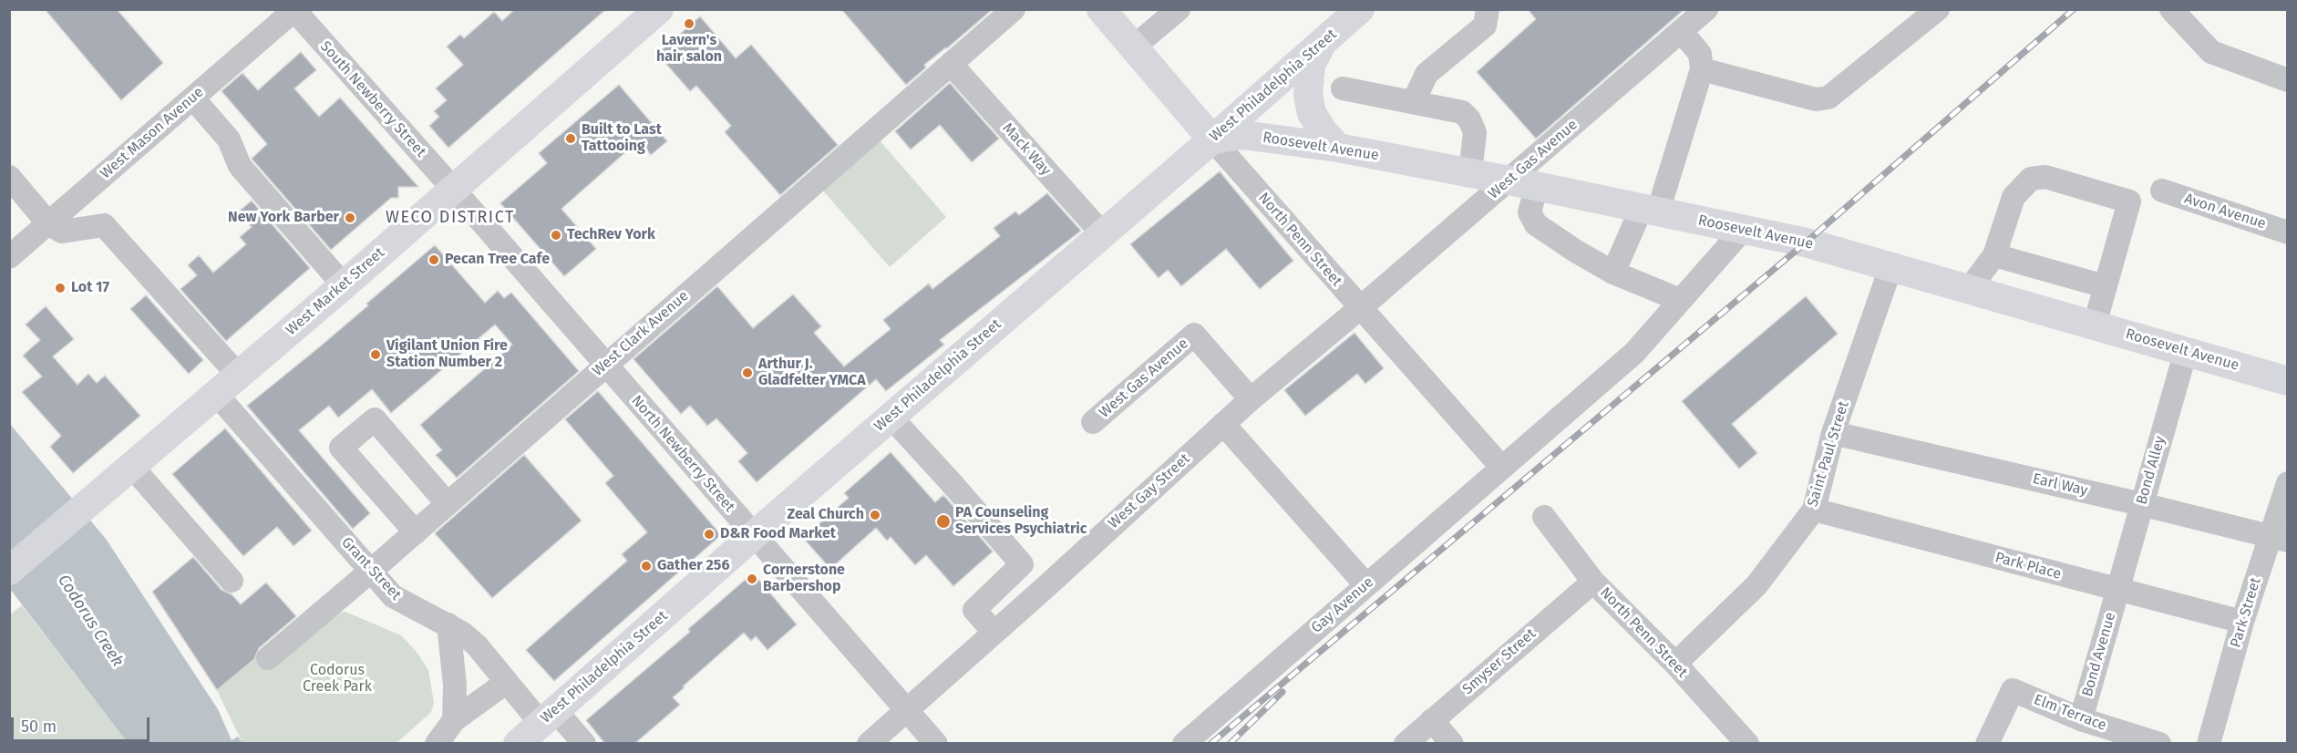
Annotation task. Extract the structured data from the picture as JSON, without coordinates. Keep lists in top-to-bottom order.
{
  "streets": {
    "main road": [
      "West Philadelphia Street",
      "Roosevelt Avenue",
      "North Penn Street",
      "West Market Street"
    ],
    "street": [
      "South Newberry Street",
      "West Mason Avenue",
      "Mack Way",
      "West Gas Avenue",
      "Avon Avenue",
      "West Clark Avenue",
      "North Newberry Street",
      "Saint Paul Street",
      "Bond Alley",
      "Earl Way",
      "West Gay Street",
      "Park Place",
      "Grant Street",
      "Gay Avenue",
      "Park Street",
      "Bond Avenue",
      "Smyser Street",
      "Elm Terrace"
    ]
  },
  "crossings": [
    ["West Philadelphia Street", "Roosevelt Avenue"],
    ["West Philadelphia Street", "Mack Way"],
    ["West Philadelphia Street", "North Penn Street"],
    ["West Philadelphia Street", "North Newberry Street"],
    ["West Philadelphia Street", "Grant Street"],
    ["South Newberry Street", "West Mason Avenue"],
    ["South Newberry Street", "West Market Street"],
    ["South Newberry Street", "North Newberry Street"],
    ["Roosevelt Avenue", "West Gas Avenue"],
    ["Roosevelt Avenue", "North Penn Street"],
    ["Roosevelt Avenue", "Saint Paul Street"],
    ["Roosevelt Avenue", "Bond Alley"],
    ["Roosevelt Avenue", "Gay Avenue"],
    ["Mack Way", "West Clark Avenue"],
    ["West Gas Avenue", "North Penn Street"],
    ["West Gas Avenue", "West Gay Street"],
    ["North Penn Street", "Saint Paul Street"],
    ["North Penn Street", "West Gay Street"],
    ["North Penn Street", "Gay Avenue"],
    ["North Penn Street", "Smyser Street"],
    ["West Market Street", "North Newberry Street"],
    ["West Market Street", "Grant Street"],
    ["West Clark Avenue", "North Newberry Street"],
    ["West Clark Avenue", "Grant Street"],
    ["North Newberry Street", "West Gay Street"],
    ["Saint Paul Street", "Earl Way"],
    ["Saint Paul Street", "Park Place"],
    ["Bond Alley", "Earl Way"],
    ["Bond Alley", "Park Place"],
    ["Bond Alley", "Bond Avenue"],
    ["Earl Way", "Park Street"],
    ["Park Place", "Park Street"],
    ["Park Place", "Bond Avenue"],
    ["Bond Avenue", "Elm Terrace"]
  ],
  "districts": ["WECO DISTRICT"],
  "water": ["Codorus Creek"],
  "parks": ["Codorus Creek Park"],
  "places": [
    "Lavern's hair salon",
    "Built to Last Tattooing",
    "New York Barber",
    "TechRev York",
    "Pecan Tree Cafe",
    "Lot 17",
    "Vigilant Union Fire Station Number 2",
    "Arthur J. Gladfelter YMCA",
    "Zeal Church",
    "PA Counseling Services Psychiatric",
    "D&R Food Market",
    "Gather 256",
    "Cornerstone Barbershop"
  ],
  "scale_bar": "50 m"
}
